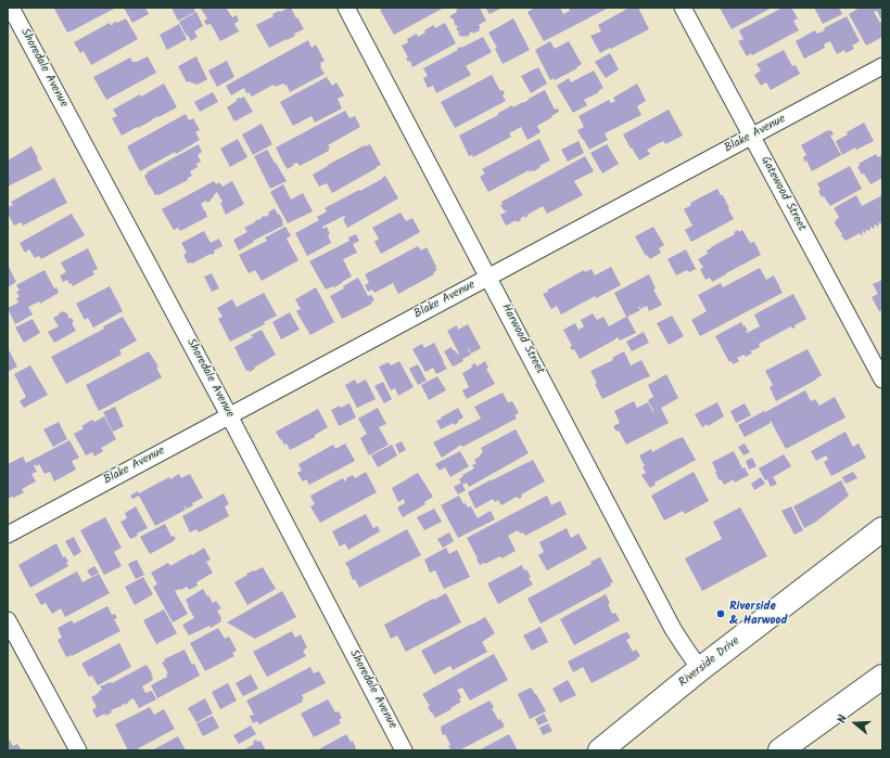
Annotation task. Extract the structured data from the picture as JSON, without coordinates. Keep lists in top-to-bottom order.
{
  "streets": {
    "main road": ["Riverside Drive"],
    "street": [
      "Shoredale Avenue",
      "Blake Avenue",
      "Gatewood Street",
      "Harwood Street"
    ]
  },
  "crossings": [
    ["Shoredale Avenue", "Blake Avenue"],
    ["Blake Avenue", "Gatewood Street"],
    ["Blake Avenue", "Harwood Street"],
    ["Harwood Street", "Riverside Drive"]
  ],
  "places": ["Riverside & Harwood"],
  "north": "left"
}
